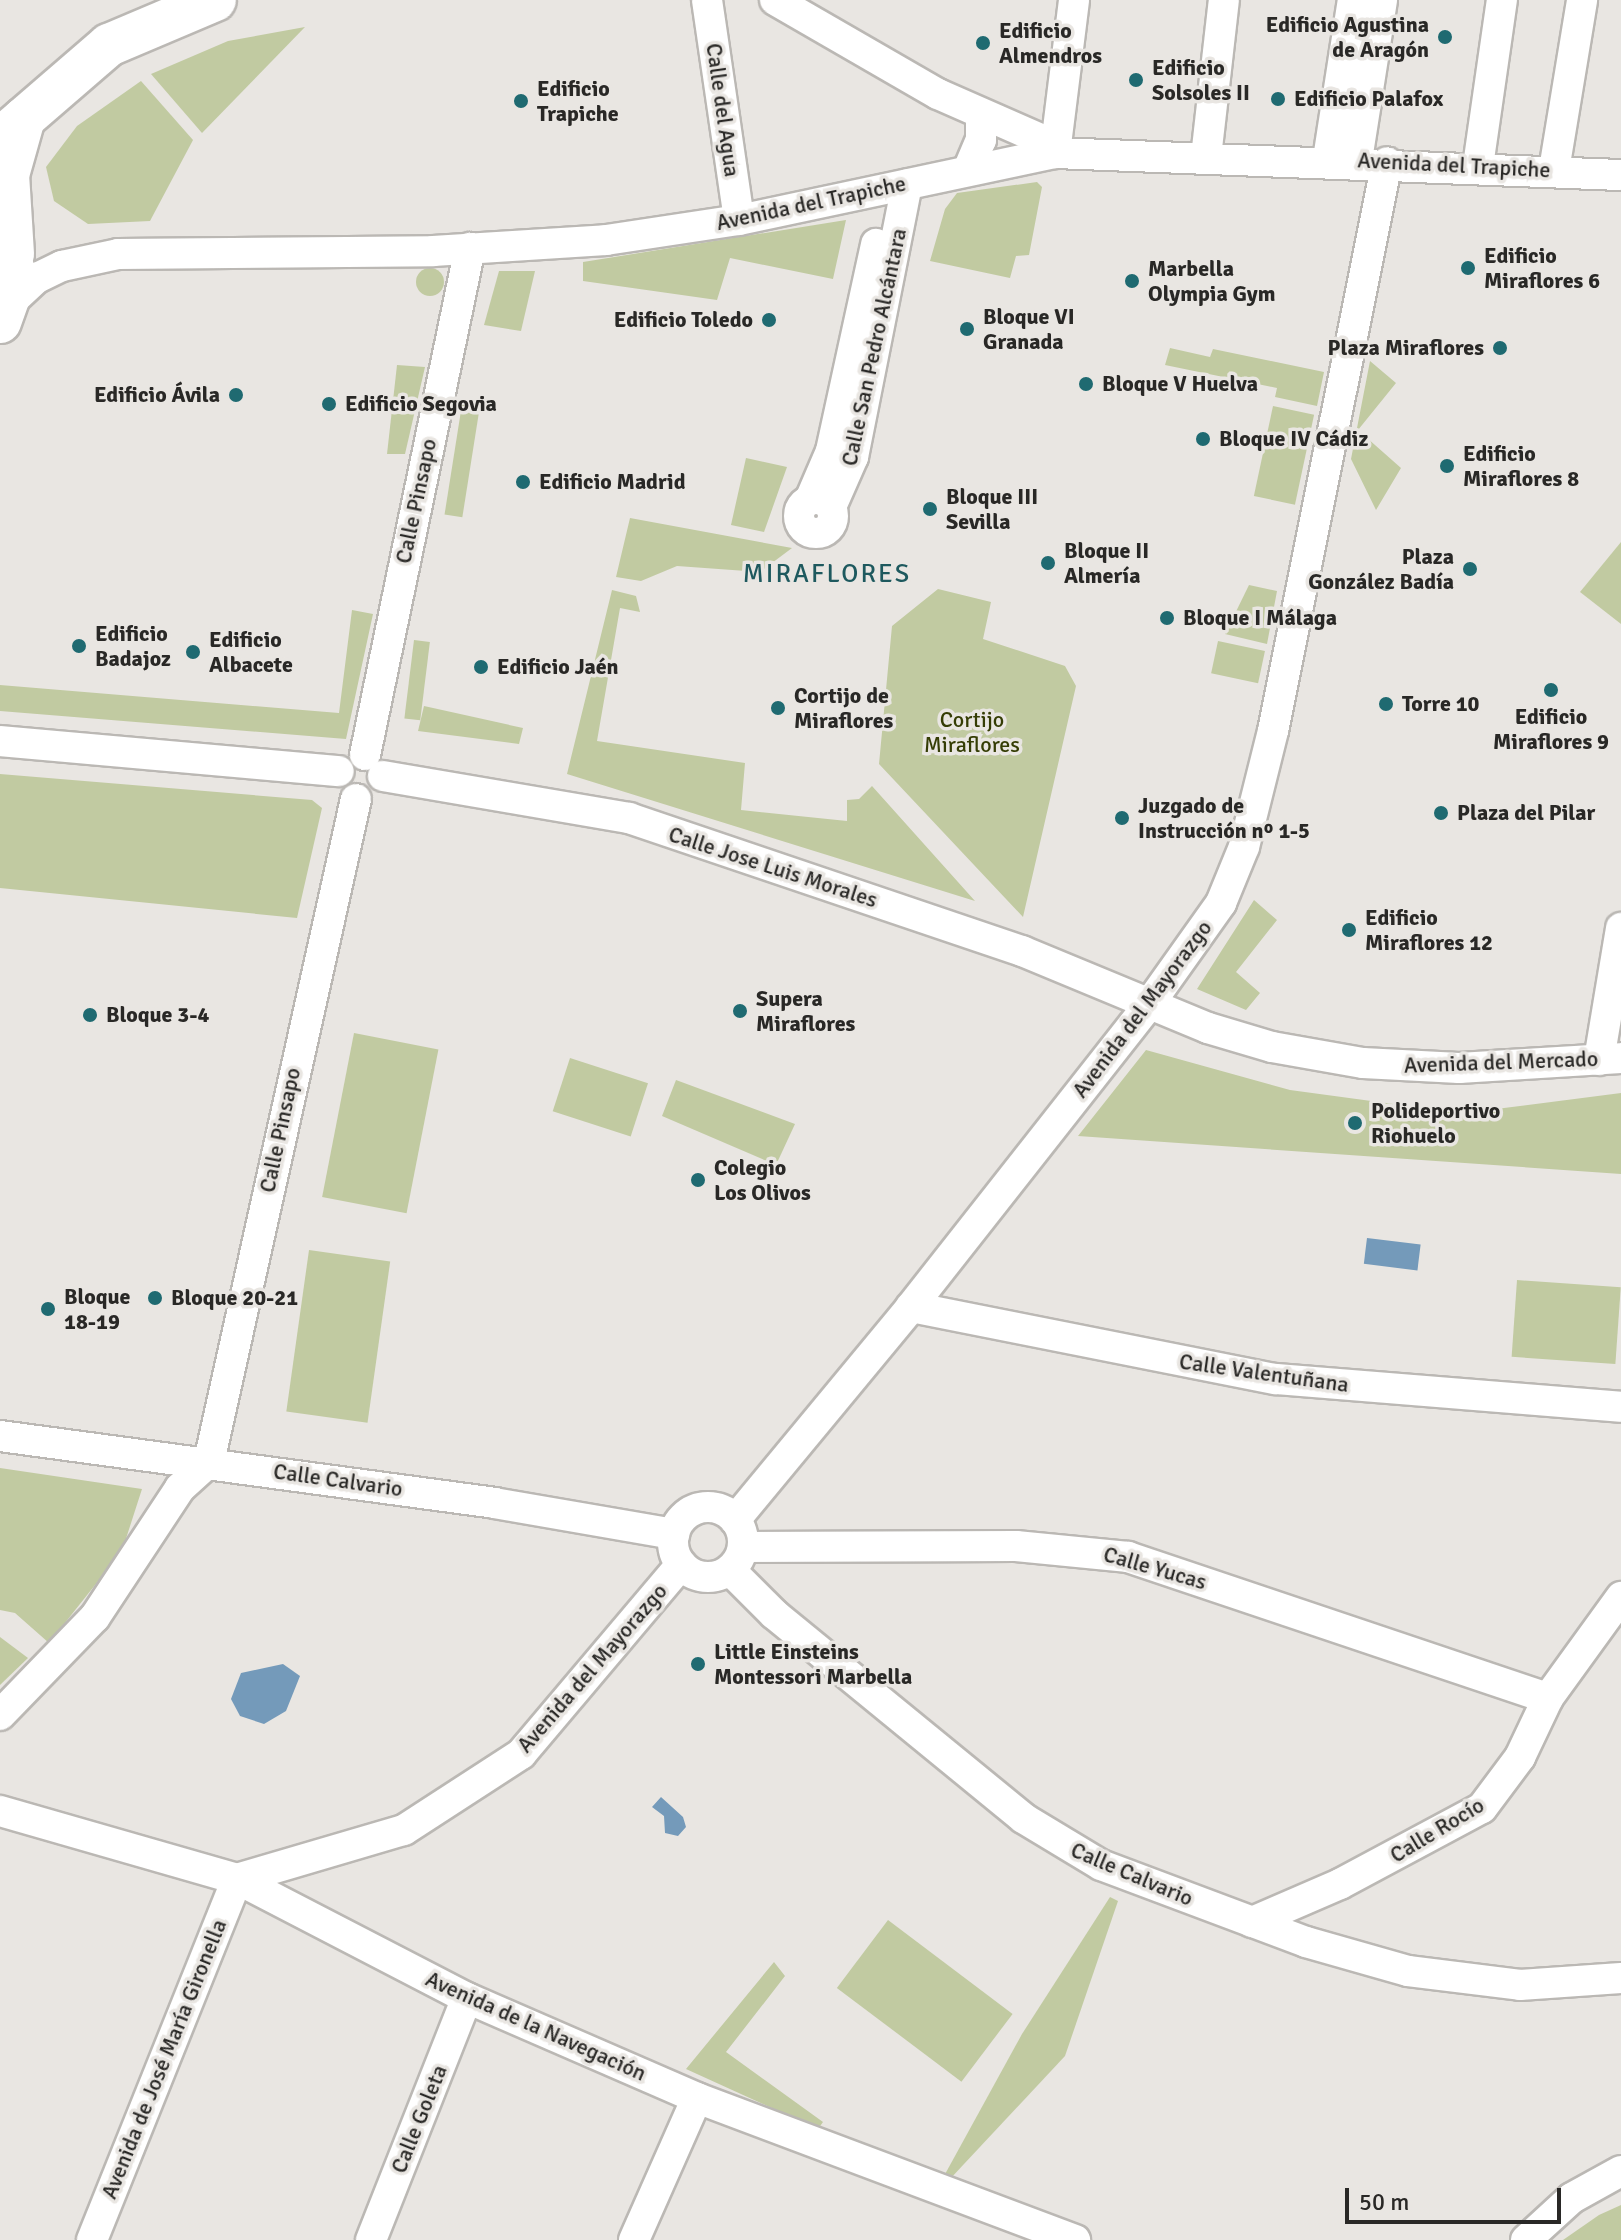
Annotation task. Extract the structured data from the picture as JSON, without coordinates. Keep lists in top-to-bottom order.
{
  "streets": {
    "street": [
      "Calle del Agua",
      "Avenida del Trapiche",
      "Calle San Pedro Alcántara",
      "Calle Pinsapo",
      "Calle Jose Luis Morales",
      "Avenida del Mayorazgo",
      "Avenida del Mercado",
      "Calle Valentuñana",
      "Calle Calvario",
      "Calle Yucas",
      "Calle Rocío",
      "Avenida de la Navegación",
      "Avenida de José María Gironella",
      "Calle Goleta"
    ]
  },
  "crossings": [
    ["Calle del Agua", "Avenida del Trapiche"],
    ["Avenida del Trapiche", "Calle San Pedro Alcántara"],
    ["Avenida del Trapiche", "Calle Pinsapo"],
    ["Avenida del Trapiche", "Avenida del Mayorazgo"],
    ["Calle Pinsapo", "Calle Jose Luis Morales"],
    ["Calle Pinsapo", "Calle Calvario"],
    ["Calle Jose Luis Morales", "Avenida del Mayorazgo"],
    ["Calle Jose Luis Morales", "Avenida del Mercado"],
    ["Avenida del Mayorazgo", "Avenida del Mercado"],
    ["Avenida del Mayorazgo", "Calle Valentuñana"],
    ["Avenida del Mayorazgo", "Calle Calvario"],
    ["Avenida del Mayorazgo", "Calle Yucas"],
    ["Avenida del Mayorazgo", "Avenida de la Navegación"],
    ["Avenida del Mayorazgo", "Avenida de José María Gironella"],
    ["Calle Calvario", "Calle Yucas"],
    ["Calle Calvario", "Calle Rocío"],
    ["Calle Yucas", "Calle Rocío"],
    ["Avenida de la Navegación", "Avenida de José María Gironella"],
    ["Avenida de la Navegación", "Calle Goleta"]
  ],
  "districts": ["MIRAFLORES"],
  "parks": ["Cortijo Miraflores"],
  "places": [
    "Edificio Agustina de Aragón",
    "Edificio Almendros",
    "Edificio Solsoles II",
    "Edificio Palafox",
    "Edificio Trapiche",
    "Edificio Miraflores 6",
    "Marbella Olympia Gym",
    "Edificio Toledo",
    "Bloque VI Granada",
    "Plaza Miraflores",
    "Bloque V Huelva",
    "Edificio Ávila",
    "Edificio Segovia",
    "Bloque IV Cádiz",
    "Edificio Miraflores 8",
    "Edificio Madrid",
    "Bloque III Sevilla",
    "Bloque II Almería",
    "Plaza González Badía",
    "Bloque I Málaga",
    "Edificio Badajoz",
    "Edificio Albacete",
    "Edificio Jaén",
    "Edificio Miraflores 9",
    "Torre 10",
    "Cortijo de Miraflores",
    "Plaza del Pilar",
    "Juzgado de Instrucción nº 1-5",
    "Edificio Miraflores 12",
    "Supera Miraflores",
    "Bloque 3-4",
    "Polideportivo Riohuelo",
    "Colegio Los Olivos",
    "Bloque 20-21",
    "Bloque 18-19",
    "Little Einsteins Montessori Marbella"
  ],
  "scale_bar": "50 m"
}
